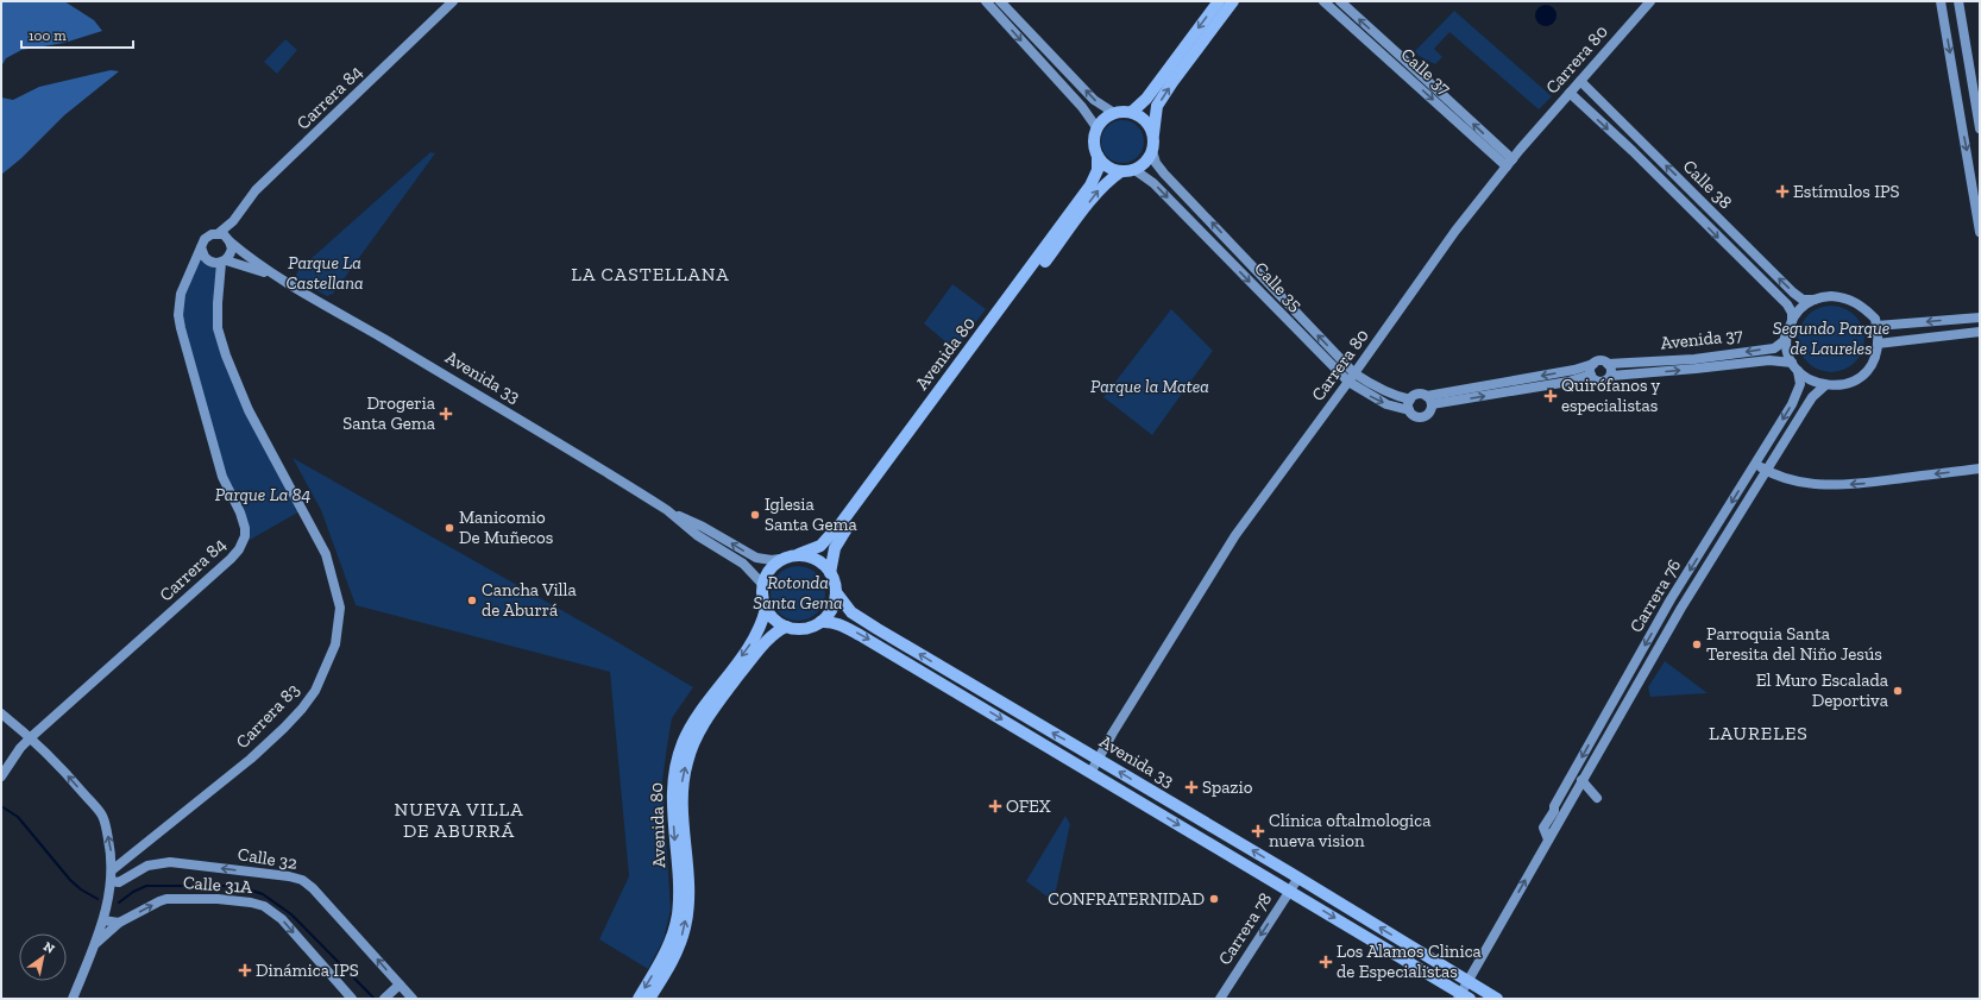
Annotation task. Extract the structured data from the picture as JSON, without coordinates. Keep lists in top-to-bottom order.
{
  "streets": {
    "main road": ["Avenida 80", "Avenida 33"],
    "street": [
      "Carrera 80",
      "Calle 37",
      "Carrera 84",
      "Calle 38",
      "Calle 35",
      "Avenida 37",
      "Carrera 76",
      "Carrera 83",
      "Calle 32",
      "Calle 31A",
      "Carrera 78"
    ]
  },
  "crossings": [
    ["Carrera 80", "Calle 37"],
    ["Carrera 80", "Calle 38"],
    ["Carrera 80", "Calle 35"],
    ["Carrera 80", "Avenida 33"],
    ["Carrera 84", "Avenida 33"],
    ["Carrera 84", "Carrera 83"],
    ["Calle 38", "Avenida 37"],
    ["Calle 38", "Carrera 76"],
    ["Calle 35", "Avenida 80"],
    ["Avenida 37", "Carrera 76"],
    ["Avenida 80", "Avenida 33"],
    ["Avenida 33", "Carrera 76"],
    ["Avenida 33", "Carrera 83"],
    ["Avenida 33", "Carrera 78"]
  ],
  "one_way": ["Calle 32", "Calle 31A", "Carrera 78"],
  "districts": ["LA CASTELLANA", "LAURELES", "NUEVA VILLA DE ABURRÁ"],
  "parks": [
    "Parque La Castellana",
    "Segundo Parque de Laureles",
    "Parque la Matea",
    "Parque La 84",
    "Rotonda Santa Gema"
  ],
  "places": {
    "health": [
      "Estímulos IPS",
      "Quirófanos y especialistas",
      "Drogeria Santa Gema",
      "Spazio",
      "OFEX",
      "Clínica oftalmologica nueva vision",
      "Los Alamos Clinica de Especialistas",
      "Dinámica IPS"
    ],
    "other": [
      "Iglesia Santa Gema",
      "Manicomio De Muñecos",
      "Cancha Villa de Aburrá",
      "Parroquia Santa Teresita del Niño Jesús",
      "El Muro Escalada Deportiva",
      "CONFRATERNIDAD"
    ]
  },
  "scale_bar": "100 m",
  "north": "top right"
}
